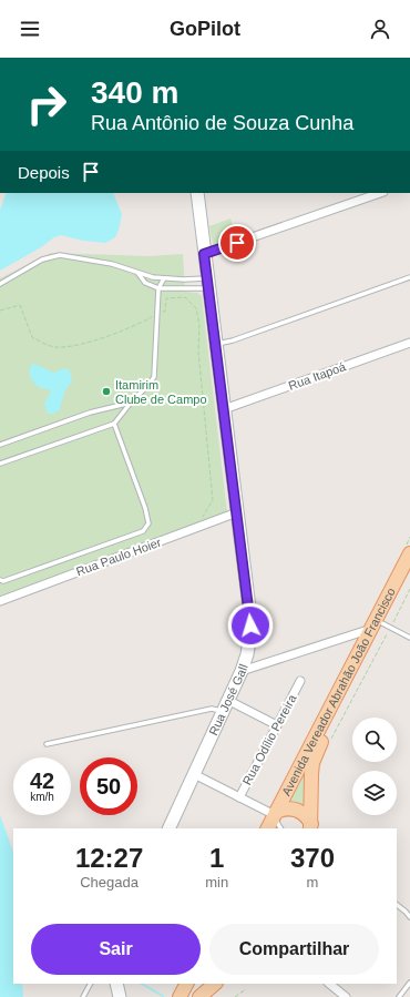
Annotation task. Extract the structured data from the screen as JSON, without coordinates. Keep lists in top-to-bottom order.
{
  "streets": {
    "main road": ["Avenida Vereador Abrahão João Francisco", "Rua José Gall"],
    "street": ["Rua Itapoá", "Rua Paulo Hoier", "Rua Odílio Pereira"]
  },
  "crossings": [
    ["Rua Itapoá", "Rua José Gall"],
    ["Rua Paulo Hoier", "Rua José Gall"]
  ],
  "places": ["Itamirim Clube de Campo"],
  "page": {
    "header": "GoPilot",
    "turn": ["340 m", "Rua Antônio de Souza Cunha"],
    "then": "Depois",
    "speed": "42 km/h",
    "limit": "50",
    "eta": [
      "12:27",
      "Chegada",
      "1",
      "min",
      "370",
      "m"
    ],
    "buttons": ["Sair", "Compartilhar"]
  }
}
